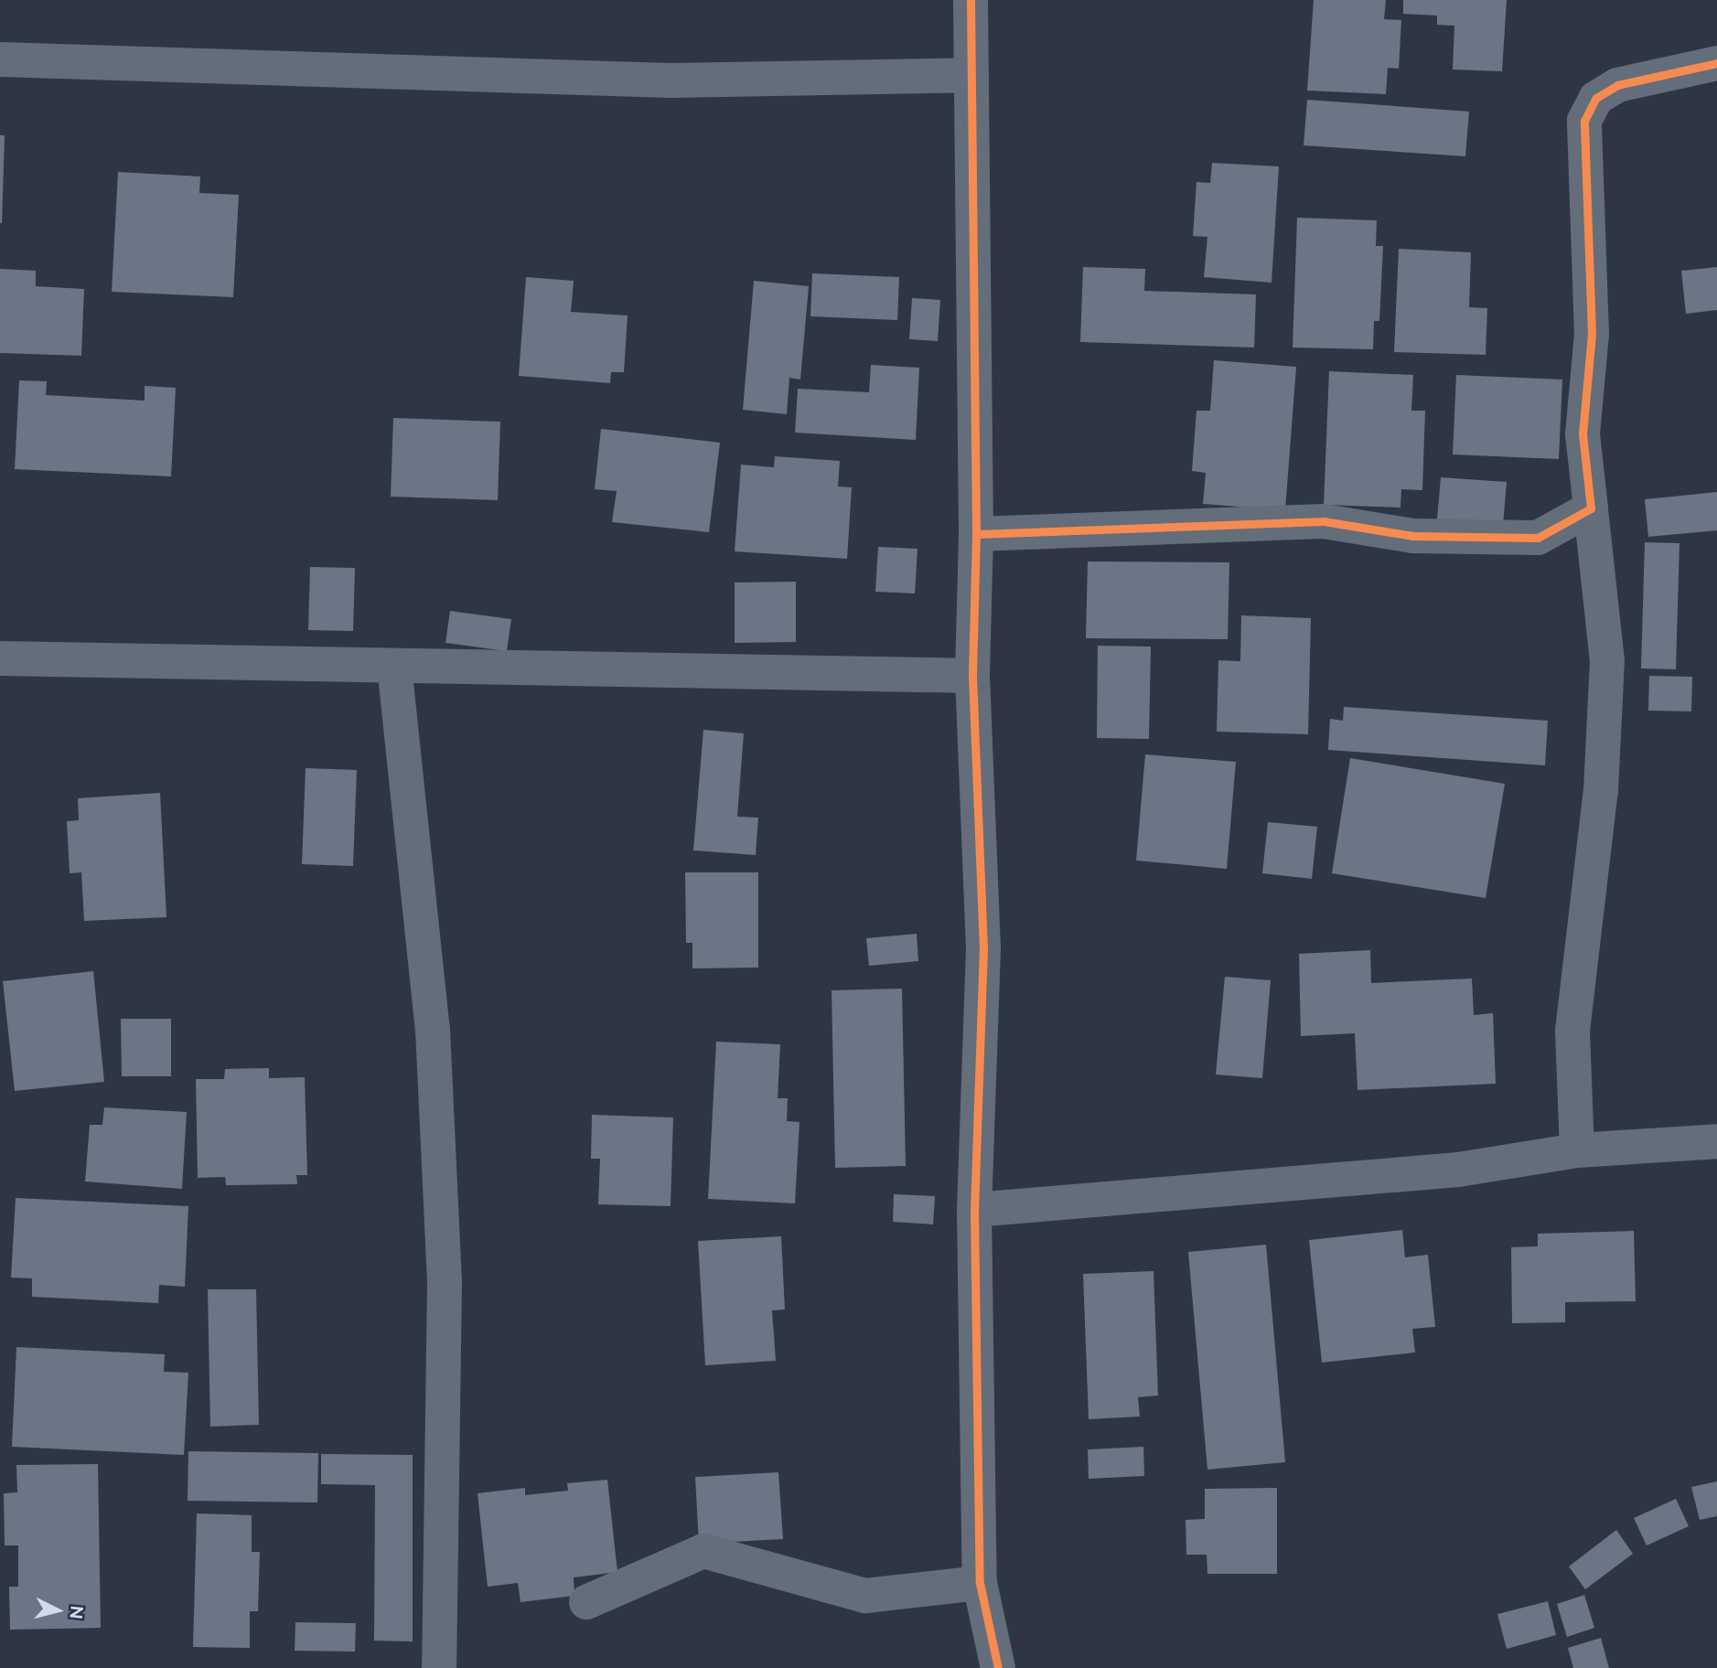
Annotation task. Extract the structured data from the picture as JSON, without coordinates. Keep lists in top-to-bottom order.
{
  "north": "right"
}
